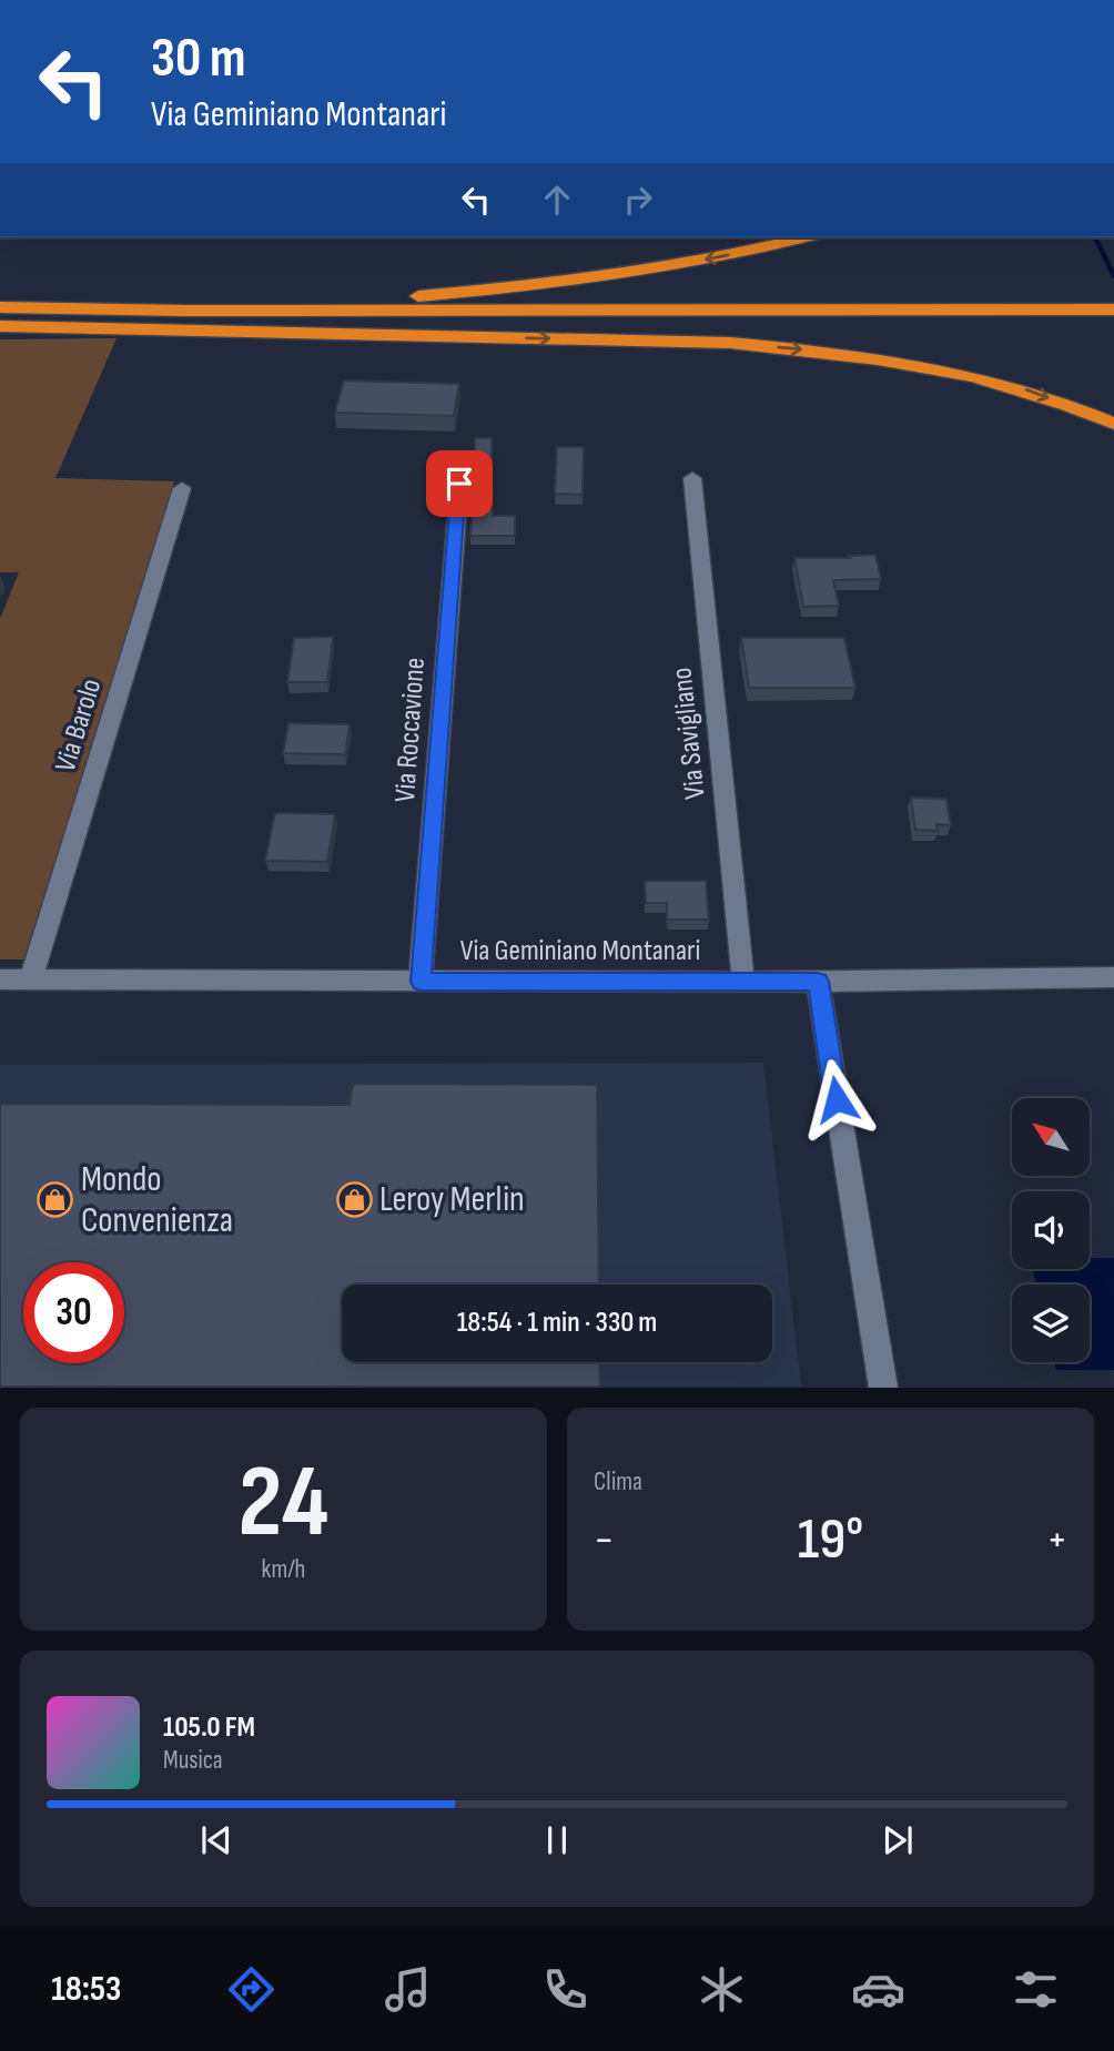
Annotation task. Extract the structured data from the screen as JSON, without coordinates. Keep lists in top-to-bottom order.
{
  "streets": {
    "street": [
      "Via Barolo",
      "Via Roccavione",
      "Via Savigliano",
      "Via Geminiano Montanari"
    ]
  },
  "crossings": [
    ["Via Barolo", "Via Geminiano Montanari"],
    ["Via Roccavione", "Via Geminiano Montanari"],
    ["Via Savigliano", "Via Geminiano Montanari"]
  ],
  "places": {
    "shop": ["Mondo Convenienza", "Leroy Merlin"]
  },
  "north": "top left",
  "page": {
    "turn": ["30 m", "Via Geminiano Montanari"],
    "limit": "30",
    "trip": "18:54 · 1 min · 330 m",
    "tile": [
      ["24", "km/h"],
      "Clima"
    ],
    "heat": ["−", "19°", "+"],
    "song": ["105.0 FM", "Musica"],
    "tabs": "18:53"
  }
}
